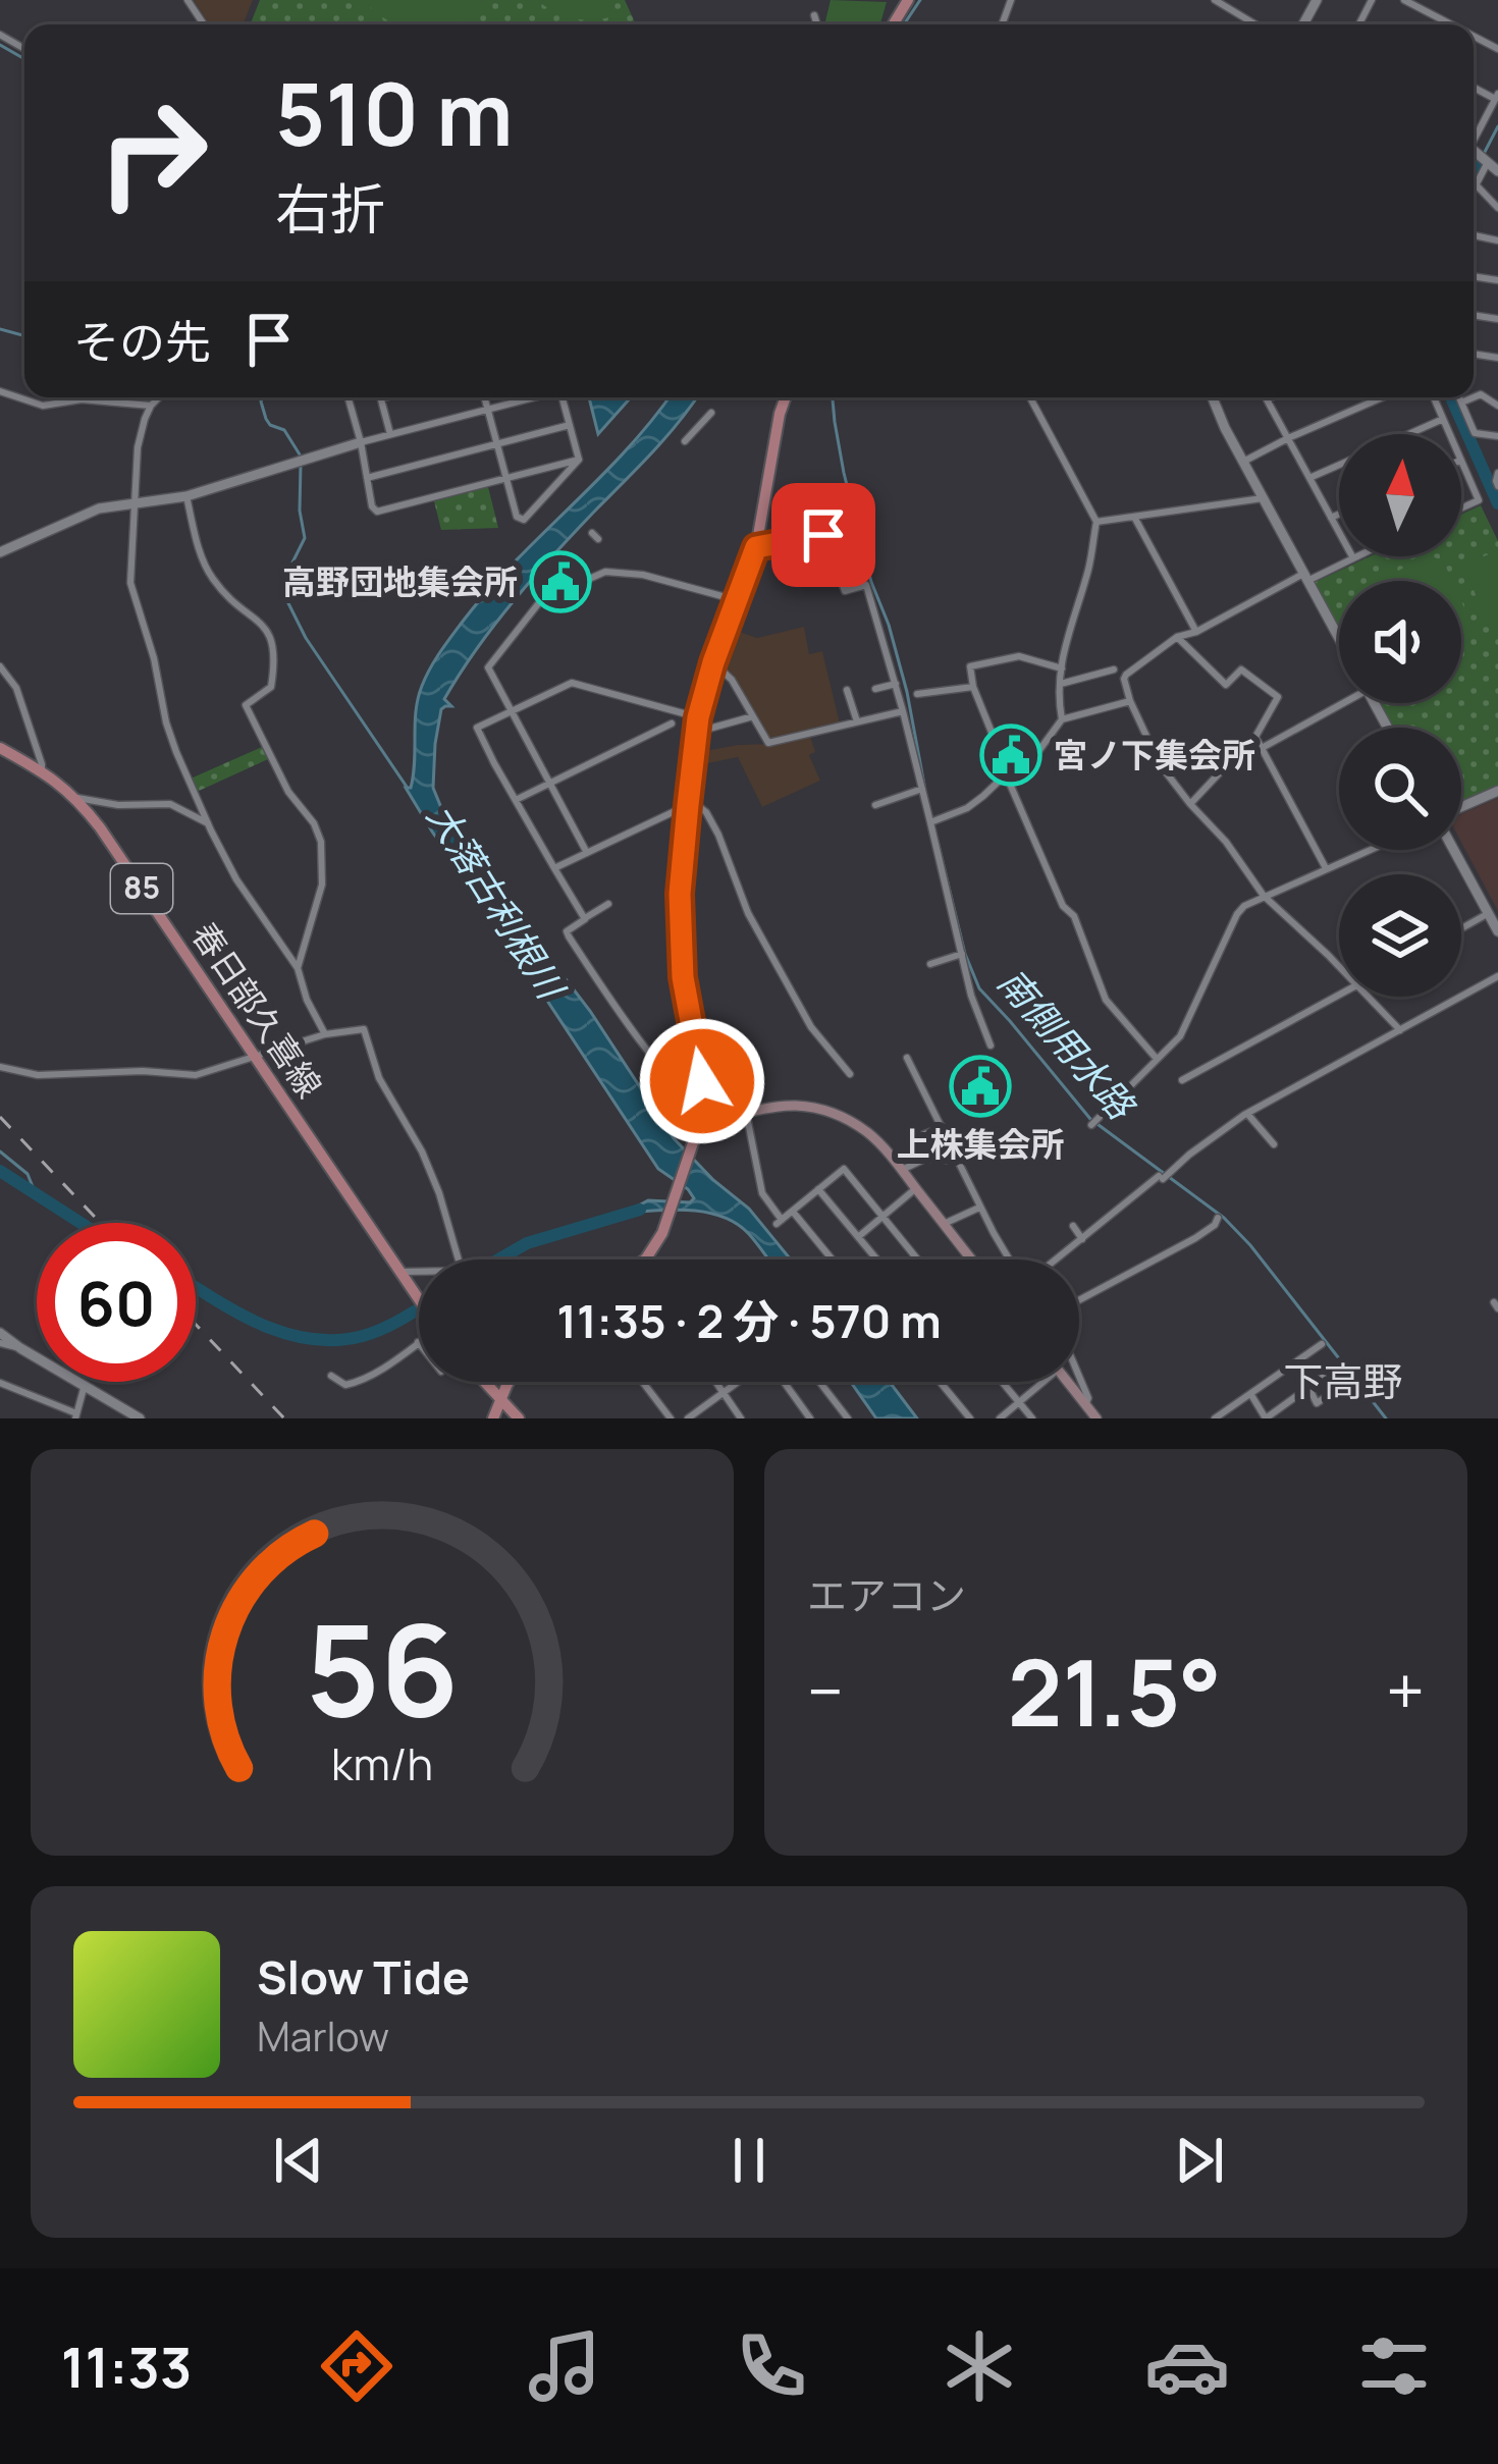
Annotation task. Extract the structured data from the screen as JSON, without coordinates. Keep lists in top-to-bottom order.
{
  "streets": {
    "main road": ["85", "春日部久喜線"]
  },
  "districts": ["下高野"],
  "water": ["大落古利根川", "南側用水路"],
  "places": {
    "public building": ["高野団地集会所", "宮ノ下集会所", "上株集会所"]
  },
  "north": "top",
  "page": {
    "turn": ["510 m", "右折"],
    "then": "その先",
    "limit": "60",
    "trip": "11:35 · 2 分 · 570 m",
    "tile": "エアコン",
    "heat": ["−", "21.5°", "+"],
    "song": ["Slow Tide", "Marlow"],
    "tabs": "11:33",
    "gauge": ["56", "km/h"]
  }
}
